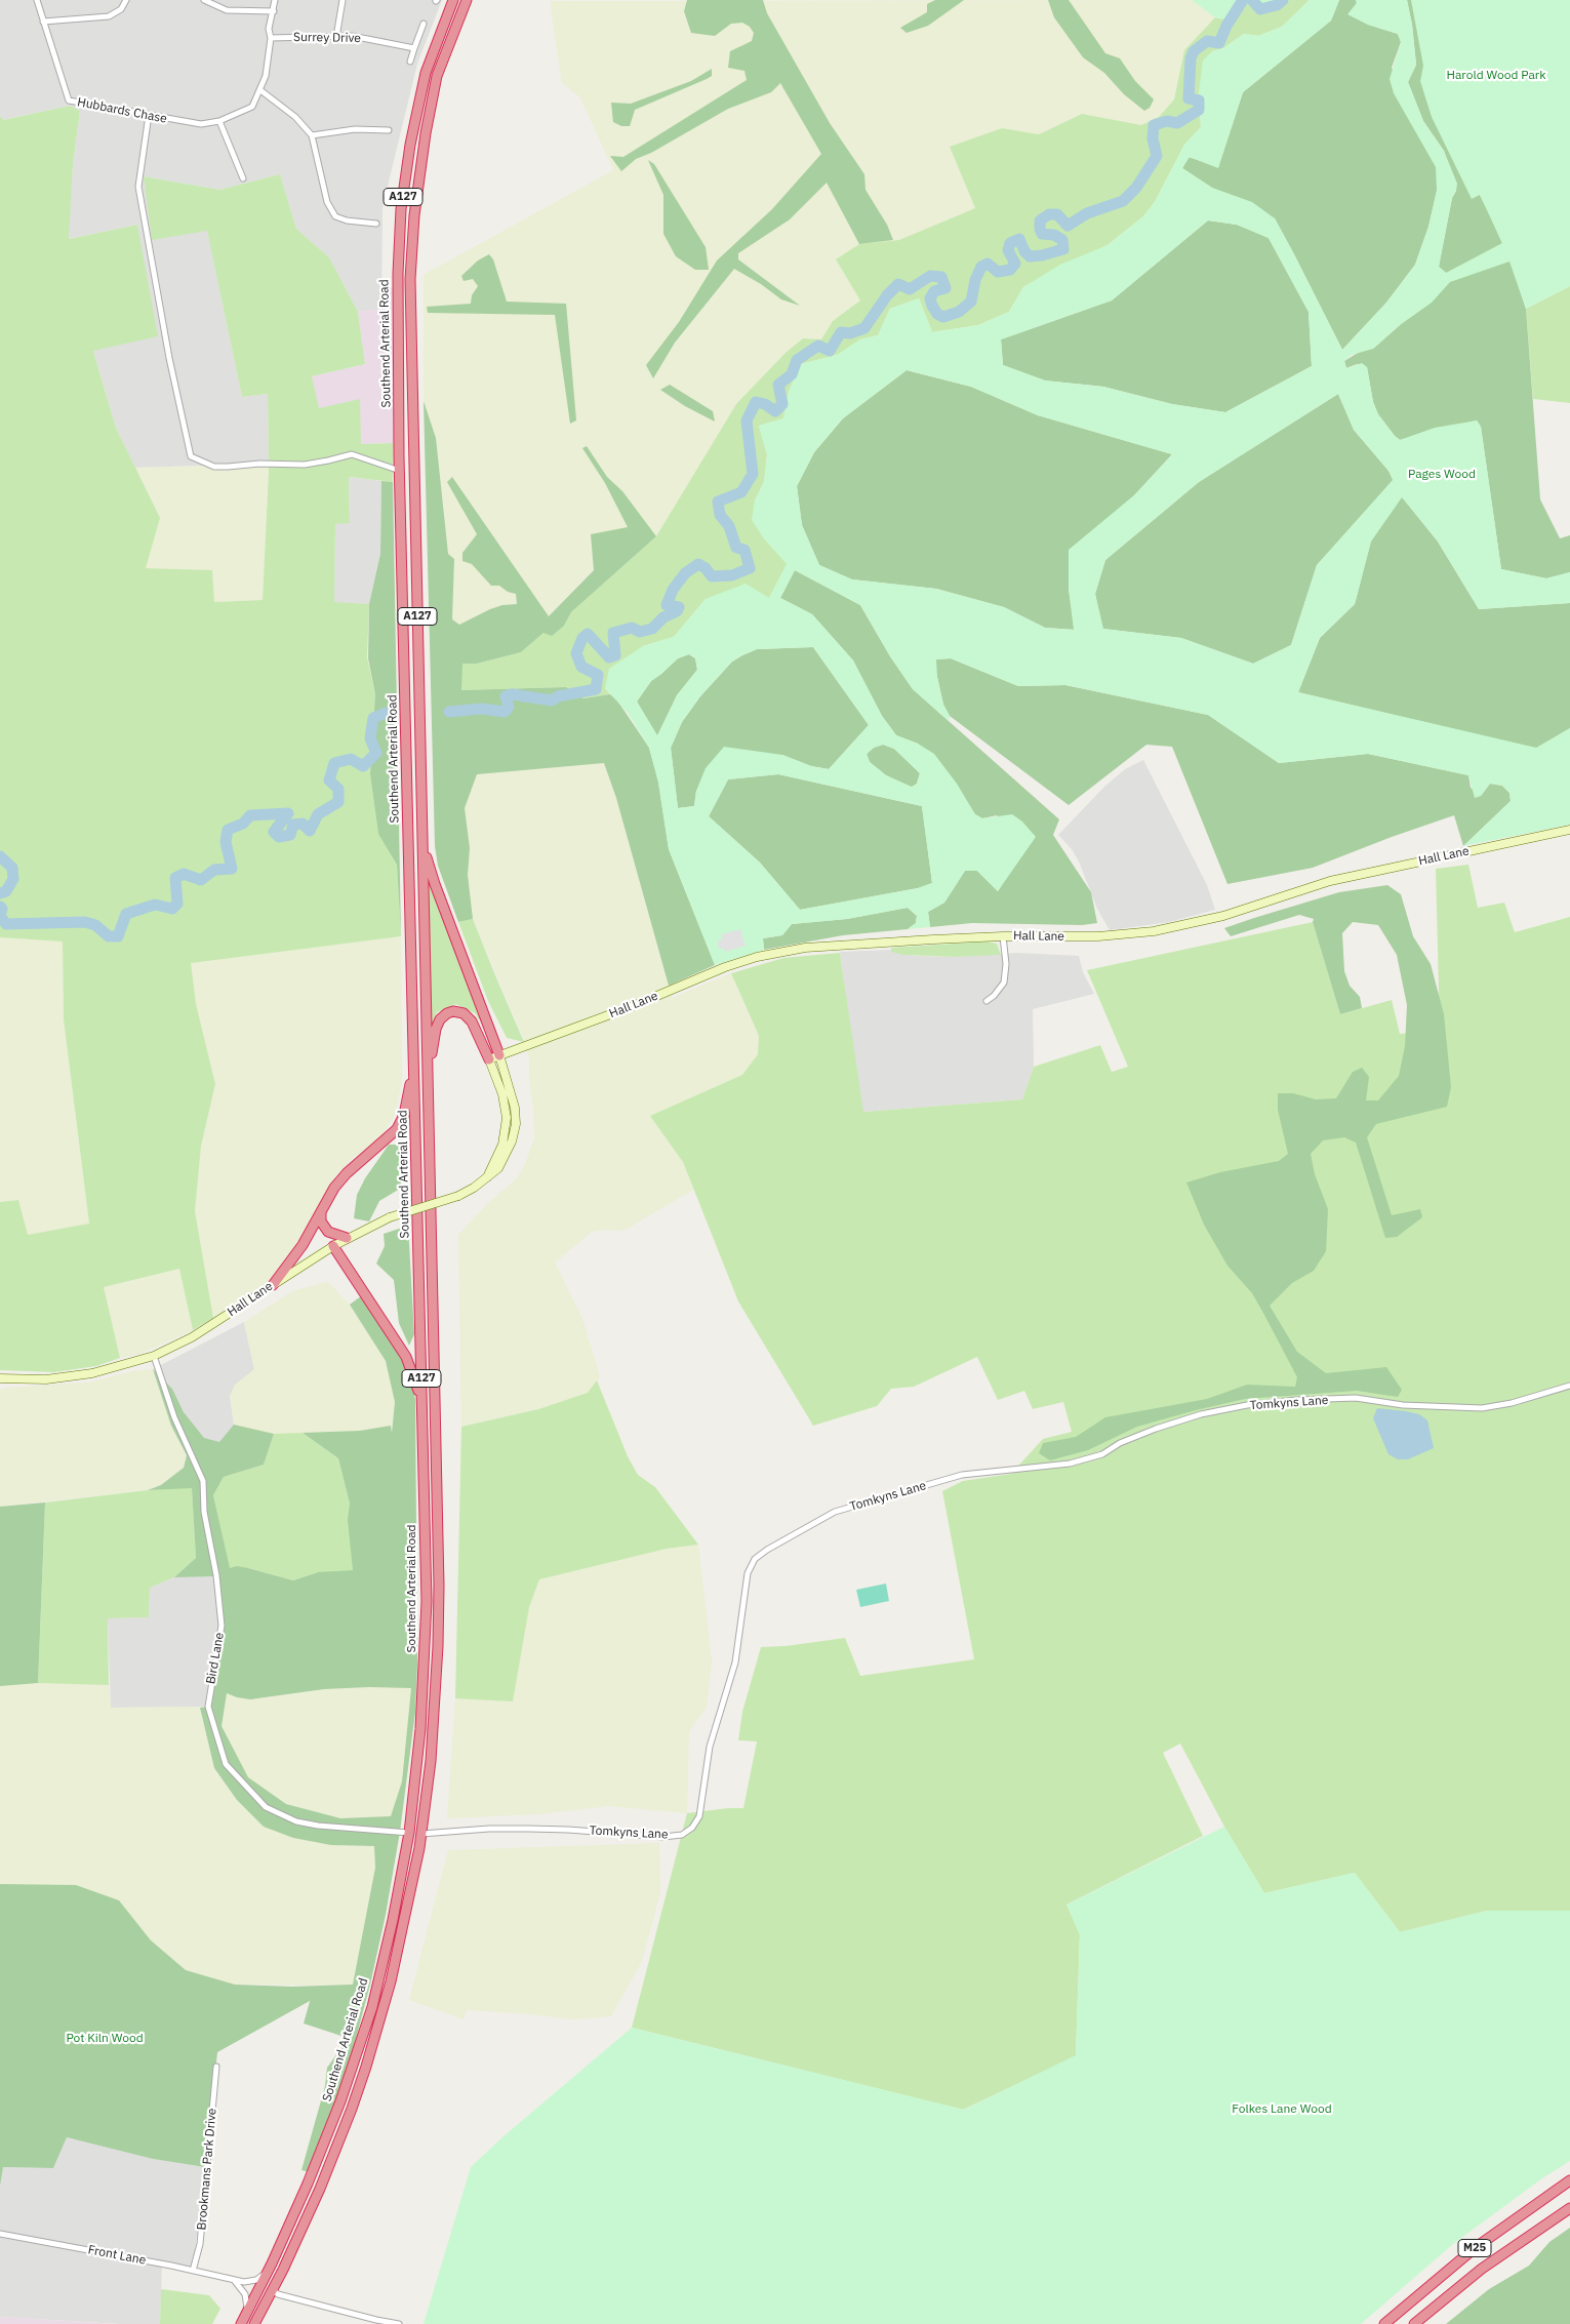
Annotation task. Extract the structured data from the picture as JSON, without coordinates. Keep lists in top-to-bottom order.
{
  "streets": {
    "highway": ["A127", "Southend Arterial Road", "M25"],
    "street": [
      "Surrey Drive",
      "Hubbards Chase",
      "Hall Lane",
      "Tomkyns Lane",
      "Bird Lane",
      "Brookmans Park Drive",
      "Front Lane"
    ]
  },
  "crossings": [
    ["A127", "Southend Arterial Road"],
    ["A127", "Hall Lane"],
    ["Southend Arterial Road", "Tomkyns Lane"],
    ["Southend Arterial Road", "Bird Lane"],
    ["Southend Arterial Road", "Front Lane"],
    ["Hall Lane", "Bird Lane"],
    ["Brookmans Park Drive", "Front Lane"]
  ],
  "parks": [
    "Harold Wood Park",
    "Pages Wood",
    "Pot Kiln Wood",
    "Folkes Lane Wood"
  ]
}
